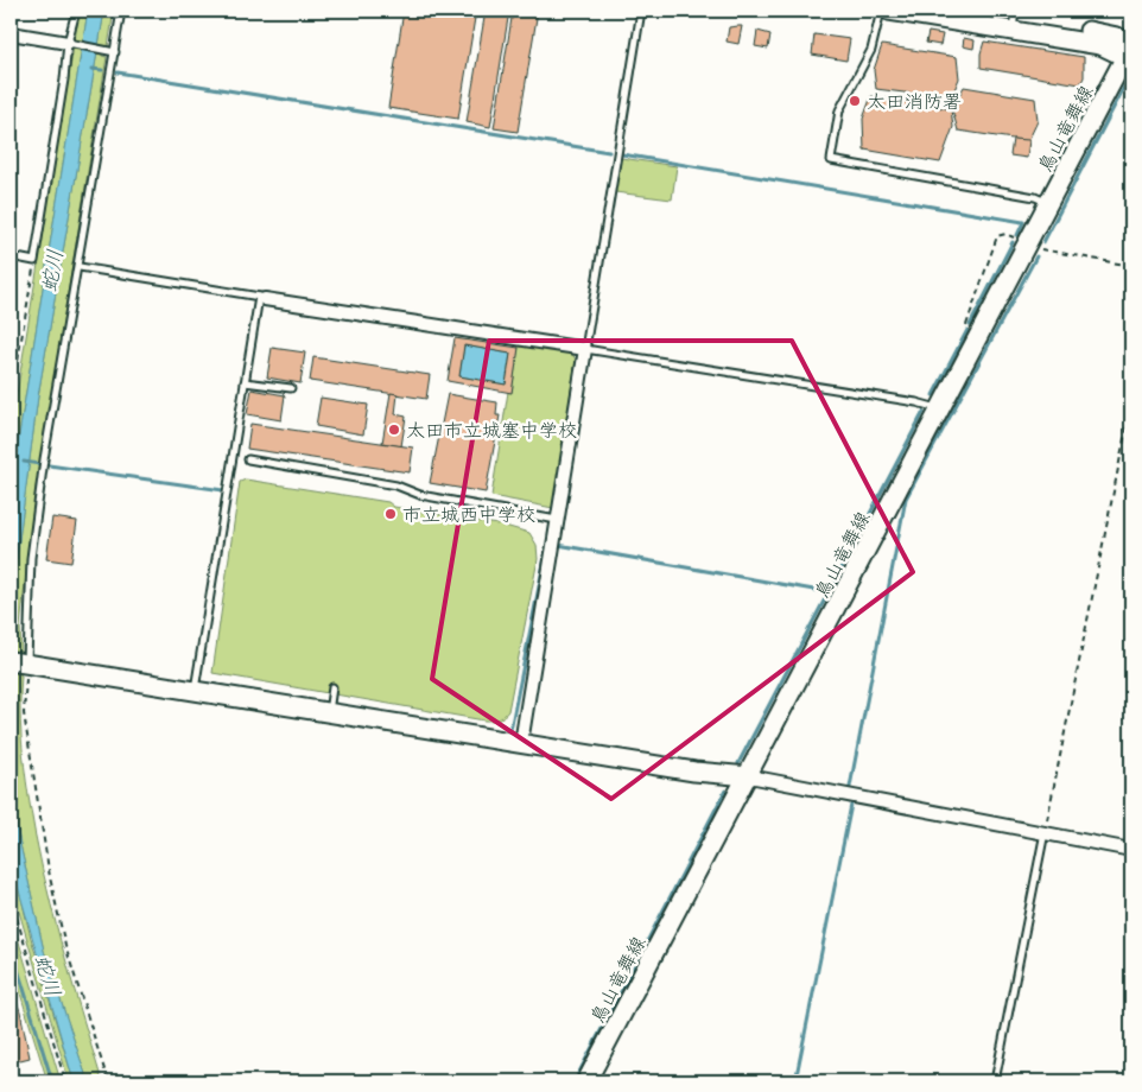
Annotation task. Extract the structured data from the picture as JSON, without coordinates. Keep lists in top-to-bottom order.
{
  "streets": {
    "main road": ["鳥山竜舞線"]
  },
  "water": ["蛇川"],
  "places": ["太田消防署", "太田市立城塞中学校", "市立城西中学校"]
}
